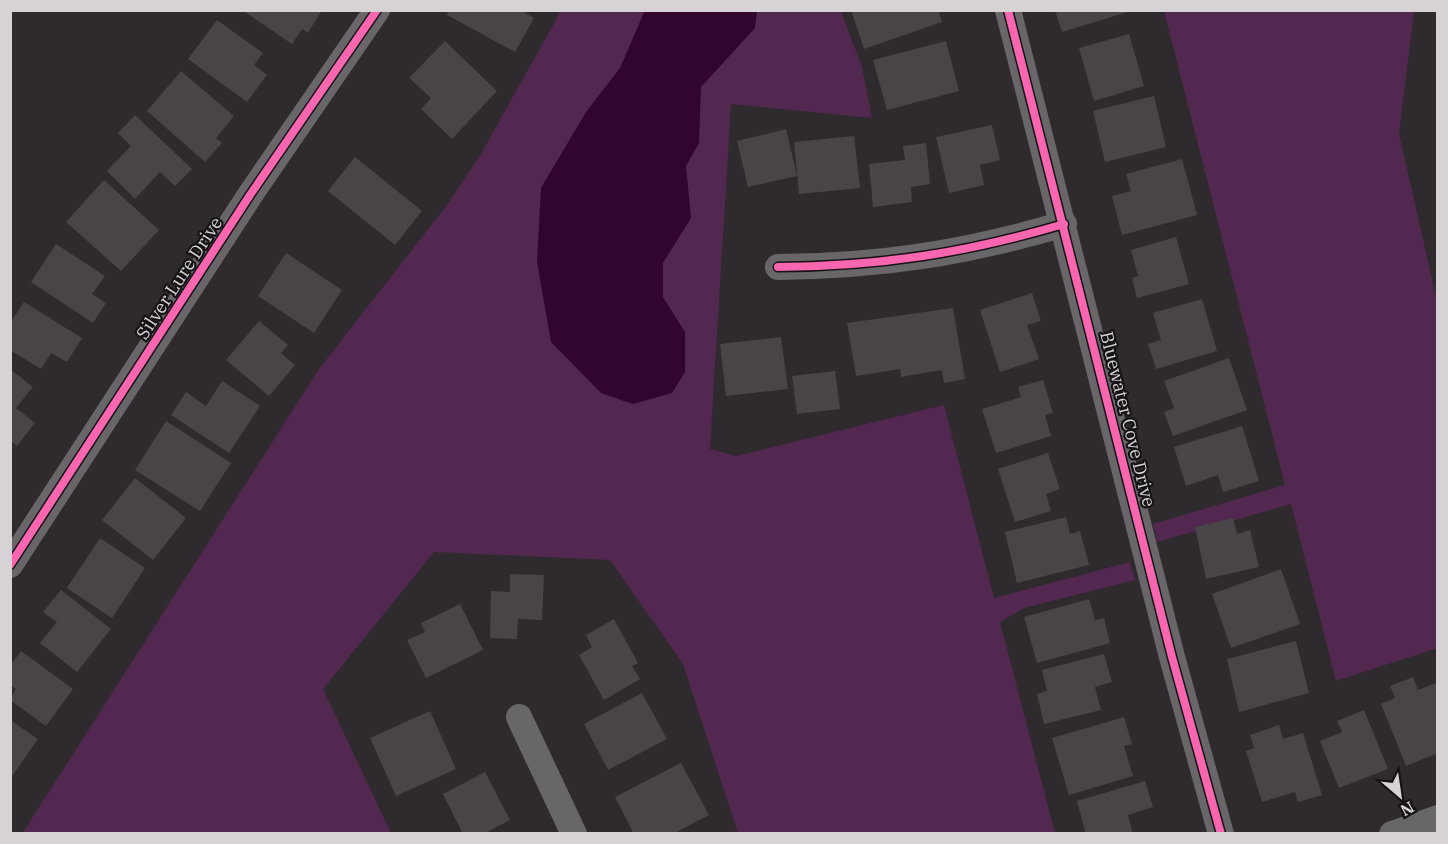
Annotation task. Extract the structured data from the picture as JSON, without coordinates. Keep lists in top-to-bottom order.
{
  "streets": {
    "street": ["Silver Lure Drive", "Bluewater Cove Drive"]
  },
  "north": "bottom right"
}
